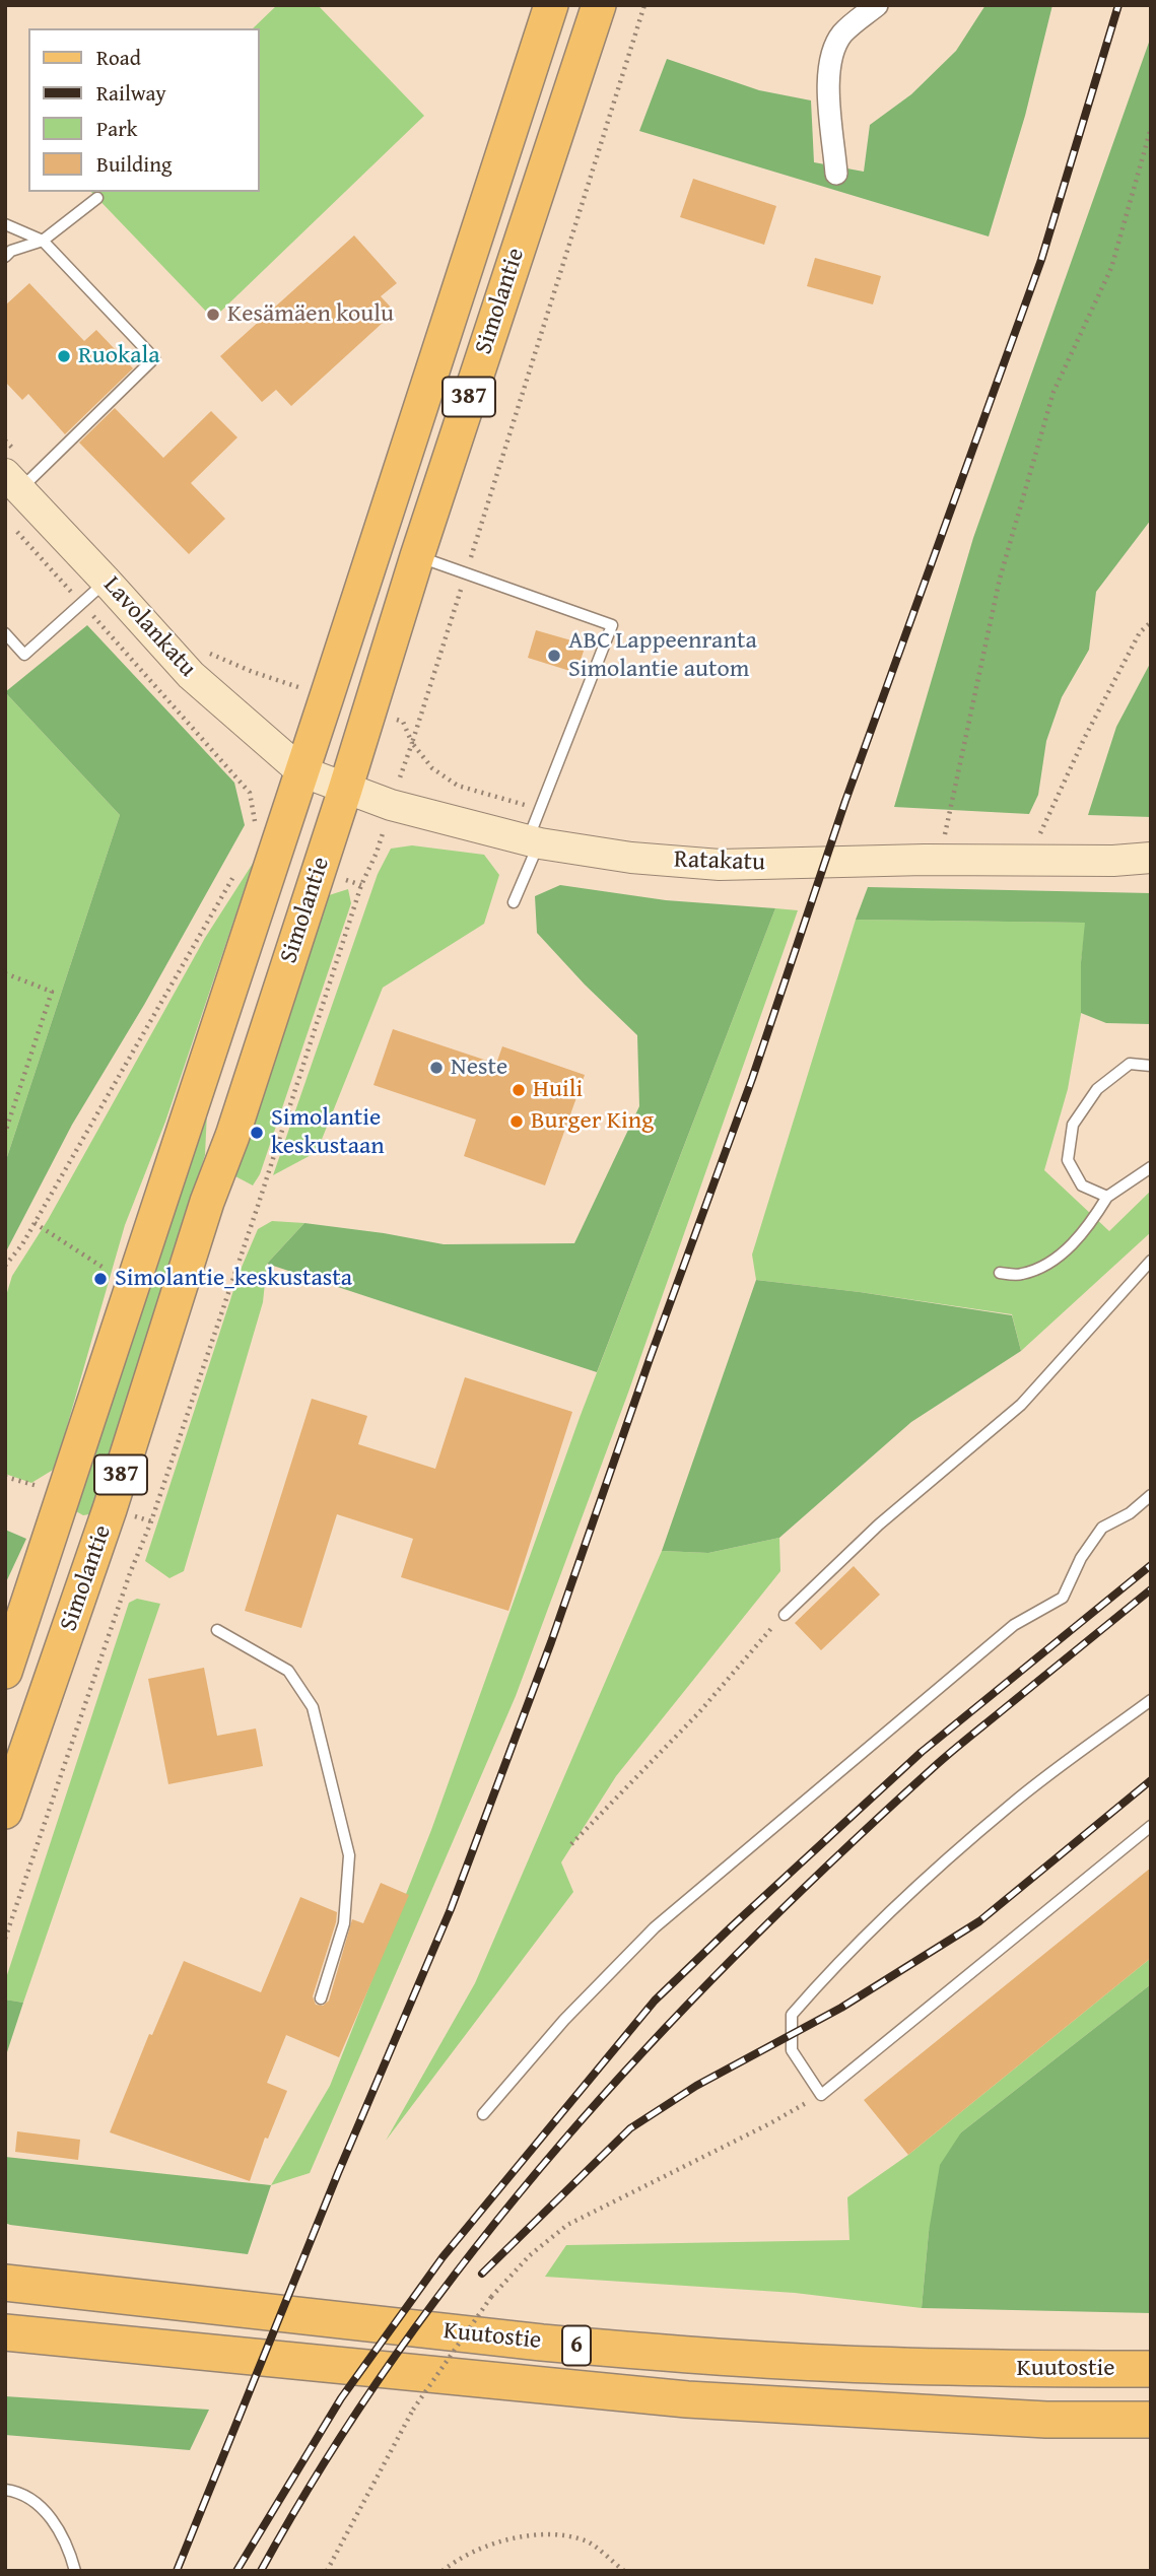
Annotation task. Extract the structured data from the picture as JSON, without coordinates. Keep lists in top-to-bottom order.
{
  "streets": {
    "highway": ["Kuutostie", "6"],
    "main road": [
      "Simolantie",
      "387",
      "Lavolankatu",
      "Ratakatu"
    ]
  },
  "crossings": [
    ["Simolantie", "Lavolankatu"],
    ["Simolantie", "Ratakatu"],
    ["Lavolankatu", "Ratakatu"]
  ],
  "places": [
    "Kesämäen koulu",
    "Ruokala",
    "ABC Lappeenranta Simolantie autom",
    "Neste",
    "Huili",
    "Burger King",
    "Simolantie keskustaan",
    "Simolantie_keskustasta"
  ],
  "legend": [
    "Road",
    "Railway",
    "Park",
    "Building"
  ]
}
